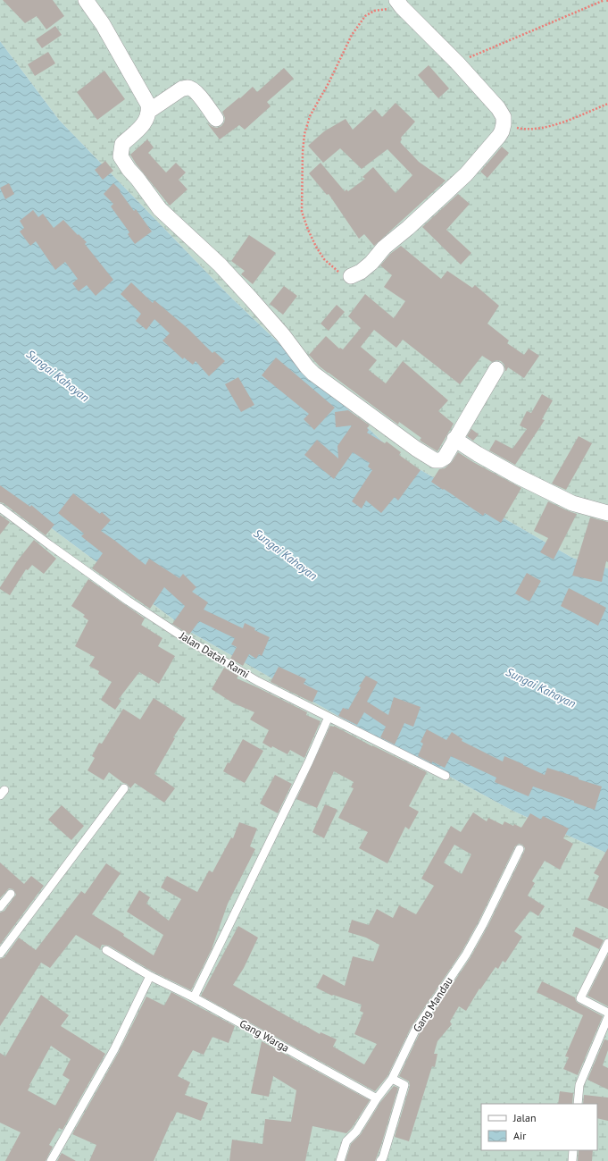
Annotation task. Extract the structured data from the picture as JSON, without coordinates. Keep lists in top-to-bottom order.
{
  "streets": {
    "lane": ["Jalan Datah Rami", "Gang Mandau", "Gang Warga"]
  },
  "crossings": [
    ["Gang Mandau", "Gang Warga"]
  ],
  "water": ["Sungai Kahayan"],
  "legend": ["Jalan", "Air"]
}
